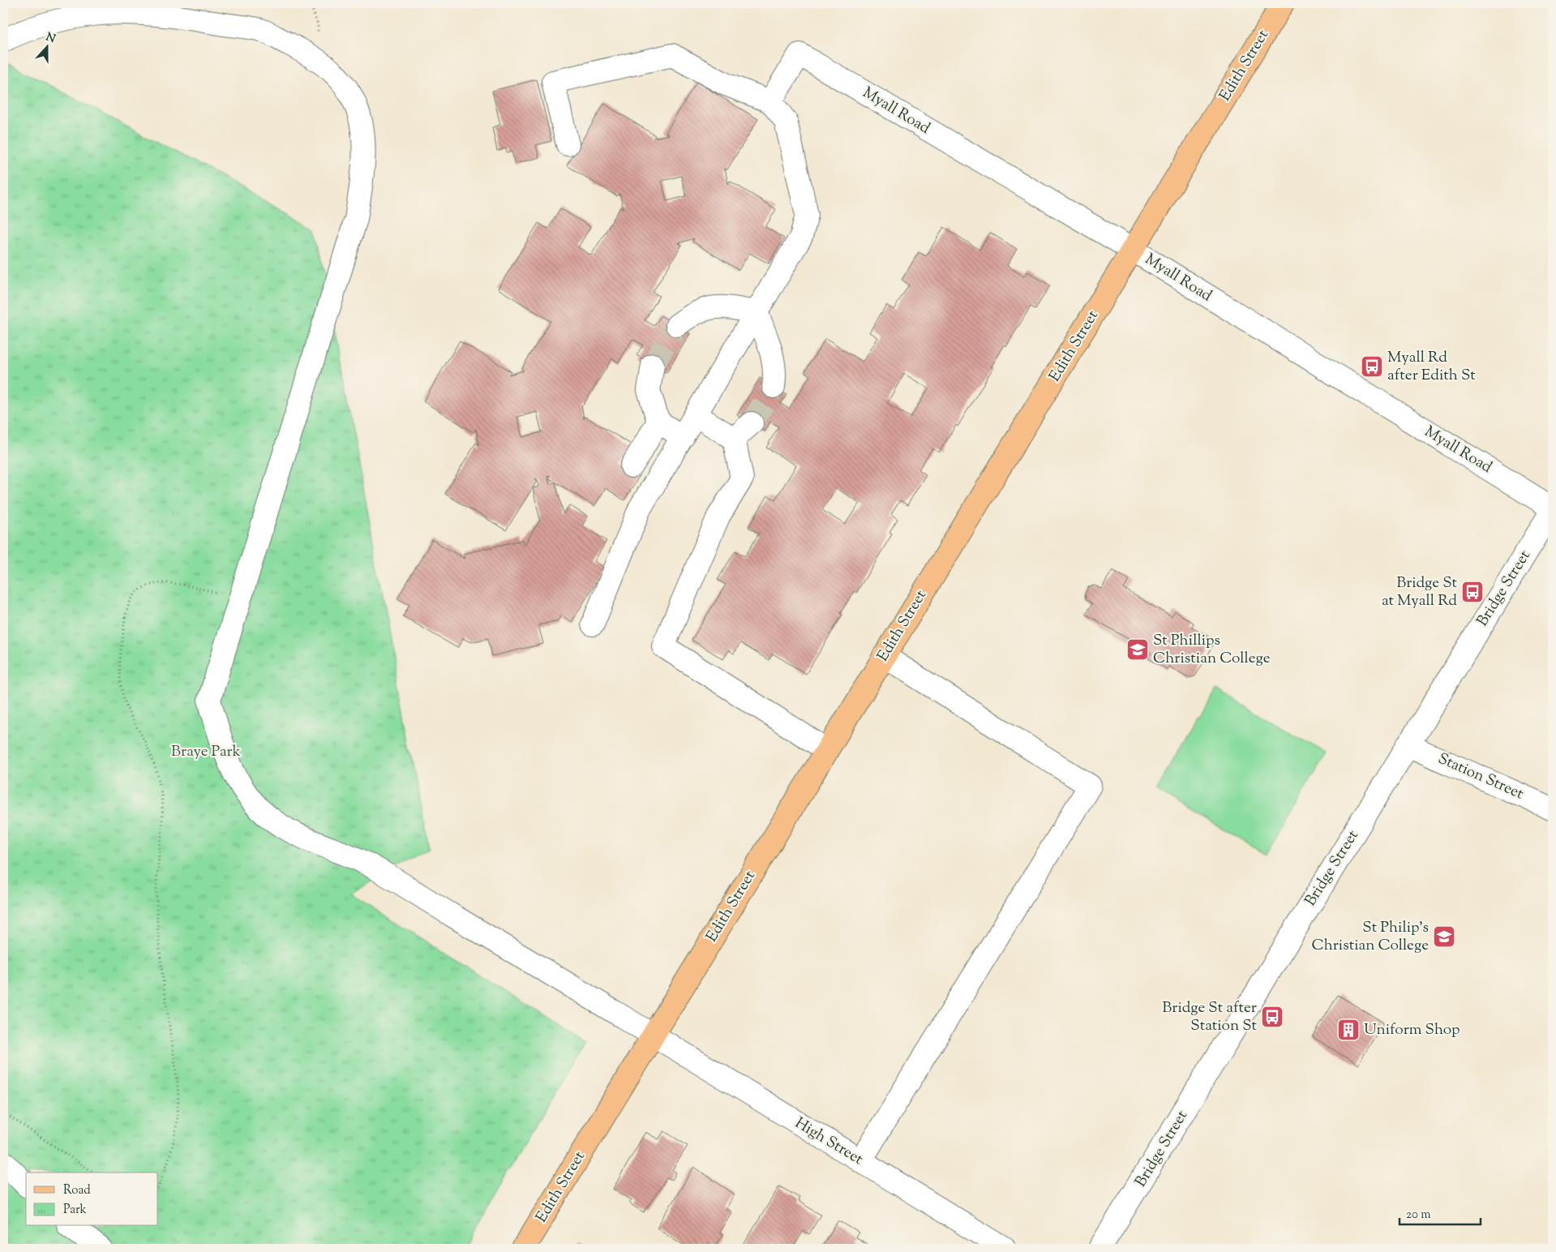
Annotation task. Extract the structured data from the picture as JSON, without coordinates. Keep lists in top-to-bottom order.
{
  "streets": {
    "main road": ["Edith Street"],
    "street": [
      "Myall Road",
      "Bridge Street",
      "Station Street",
      "High Street"
    ]
  },
  "crossings": [
    ["Edith Street", "Myall Road"],
    ["Edith Street", "High Street"],
    ["Myall Road", "Bridge Street"],
    ["Bridge Street", "Station Street"]
  ],
  "parks": ["Braye Park"],
  "places": {
    "bus stop": ["Myall Rd after Edith St", "Bridge St at Myall Rd", "Bridge St after Station St"],
    "school or university": ["St Phillips Christian College", "St Philip’s Christian College"],
    "building": ["Uniform Shop"]
  },
  "legend": ["Road", "Park"],
  "scale_bar": "20 m",
  "north": "top"
}
